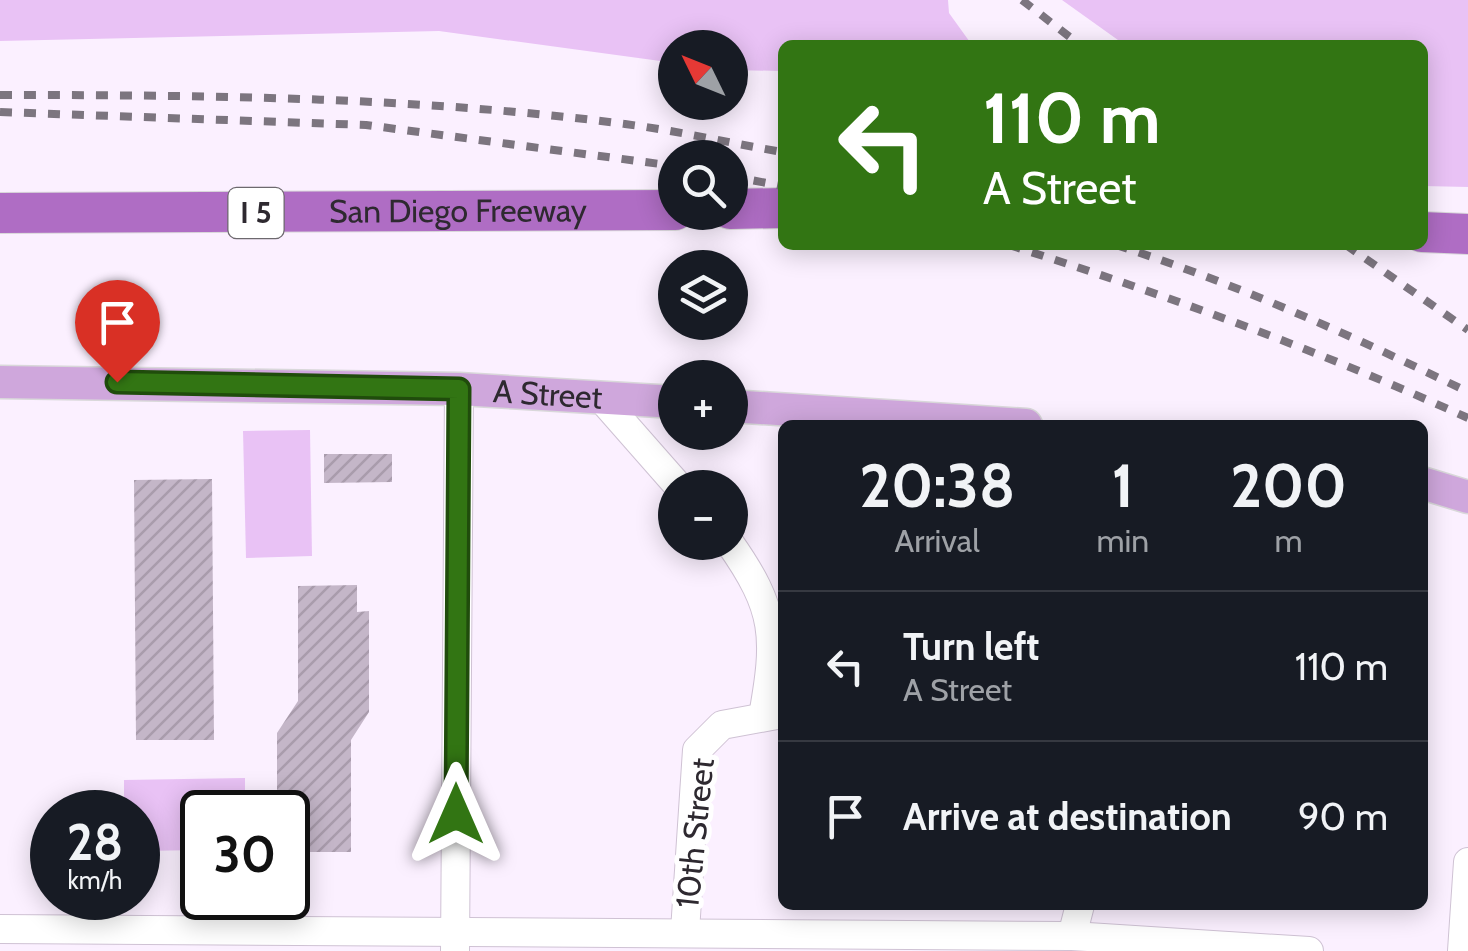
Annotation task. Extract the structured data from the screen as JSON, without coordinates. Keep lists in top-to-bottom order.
{
  "streets": {
    "highway": ["San Diego Freeway", "I 5"],
    "main road": ["A Street"],
    "street": ["10th Street"]
  },
  "north": "top left",
  "page": {
    "map_buttons": ["+", "−"],
    "turn": ["110 m", "A Street"],
    "eta": [
      "20:38",
      "Arrival",
      "1",
      "min",
      "200",
      "m"
    ],
    "list": [
      {
        "name": "Turn left",
        "note": "A Street",
        "value": "110 m"
      },
      {
        "name": "Arrive at destination",
        "value": "90 m"
      }
    ],
    "speed": "28 km/h",
    "limit": "30"
  }
}
